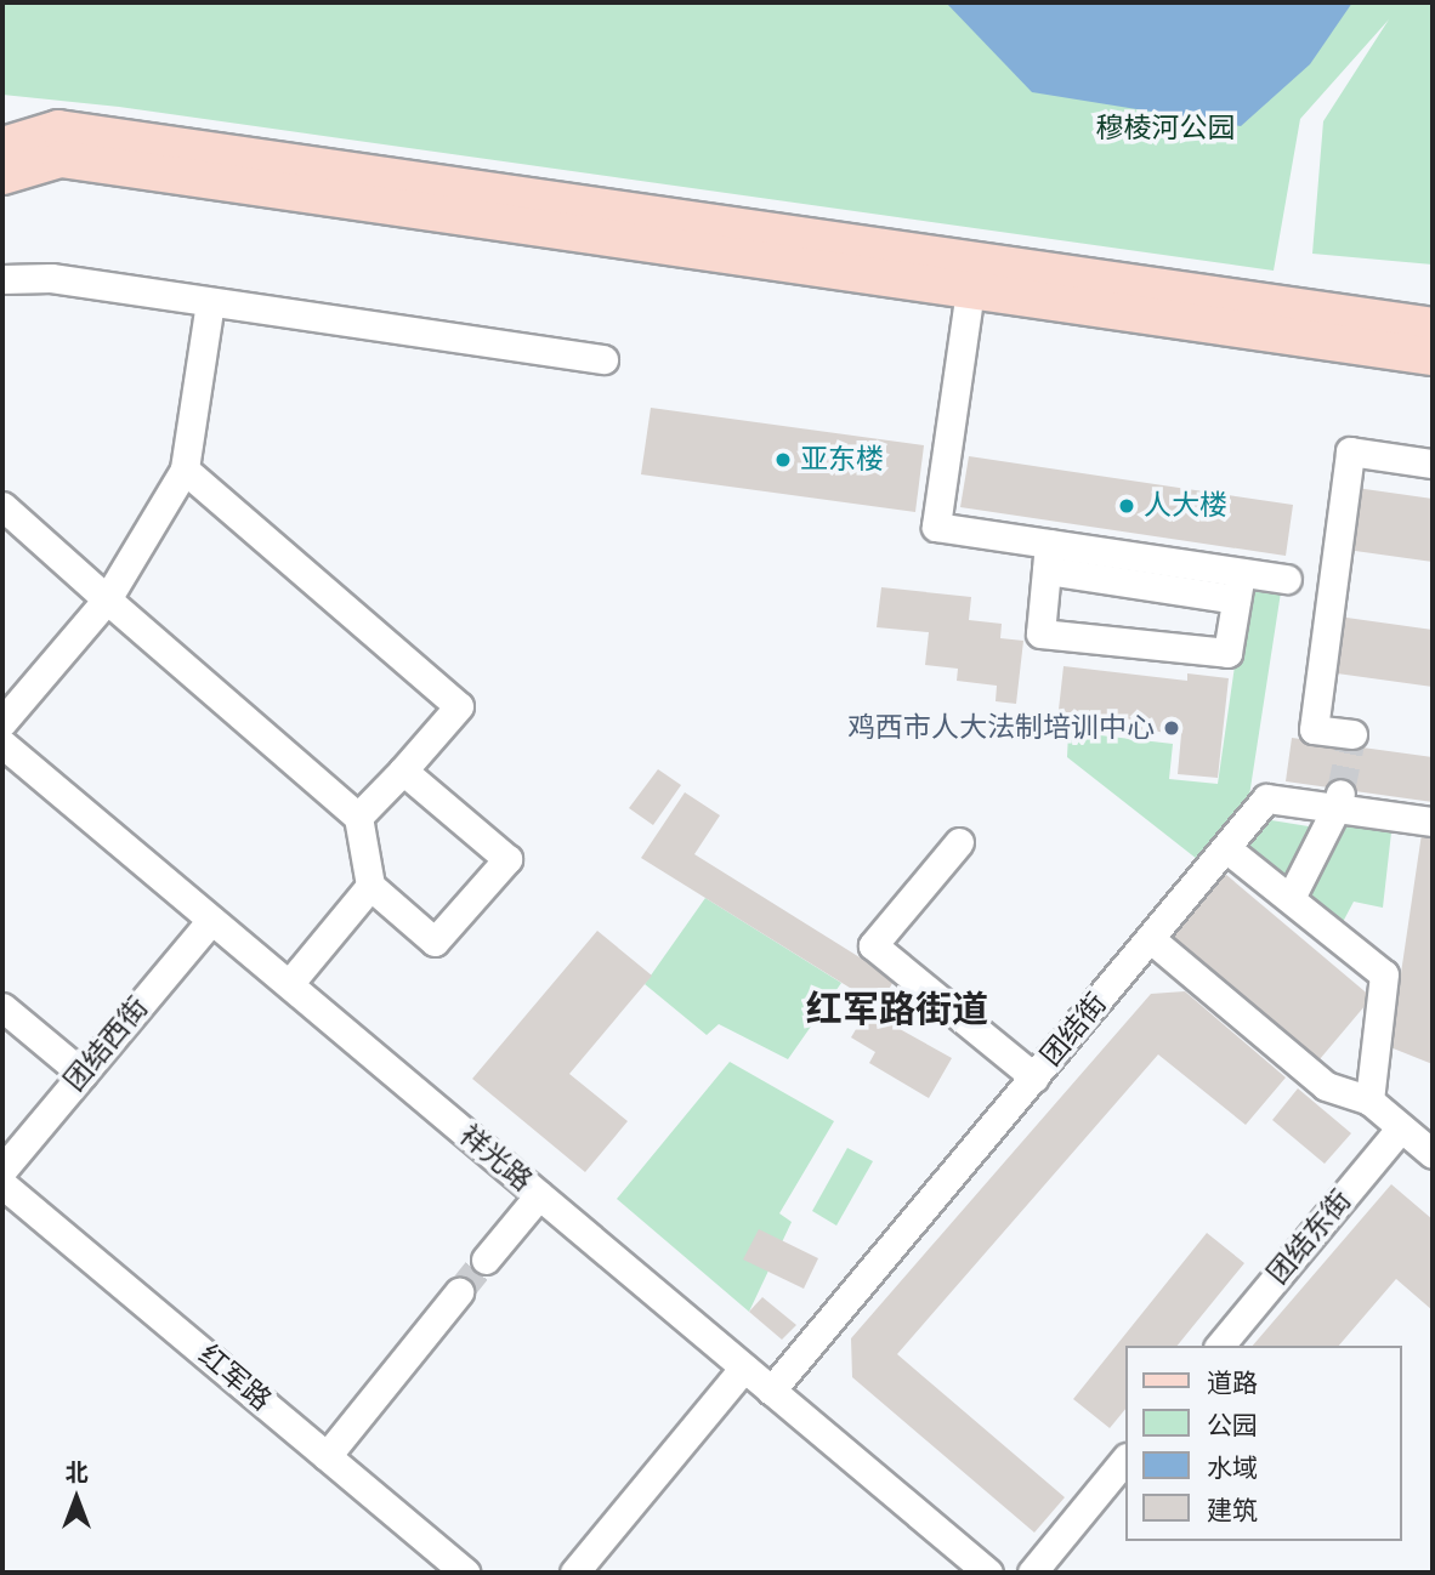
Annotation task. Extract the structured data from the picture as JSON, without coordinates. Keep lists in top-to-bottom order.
{
  "streets": {
    "street": [
      "团结街",
      "团结西街",
      "祥光路",
      "团结东街",
      "红军路"
    ]
  },
  "crossings": [
    ["团结街", "祥光路"],
    ["团结西街", "祥光路"]
  ],
  "districts": ["红军路街道"],
  "parks": ["穆棱河公园"],
  "places": ["亚东楼", "人大楼", "鸡西市人大法制培训中心"],
  "legend": [
    "道路",
    "公园",
    "水域",
    "建筑"
  ],
  "north": "top"
}
